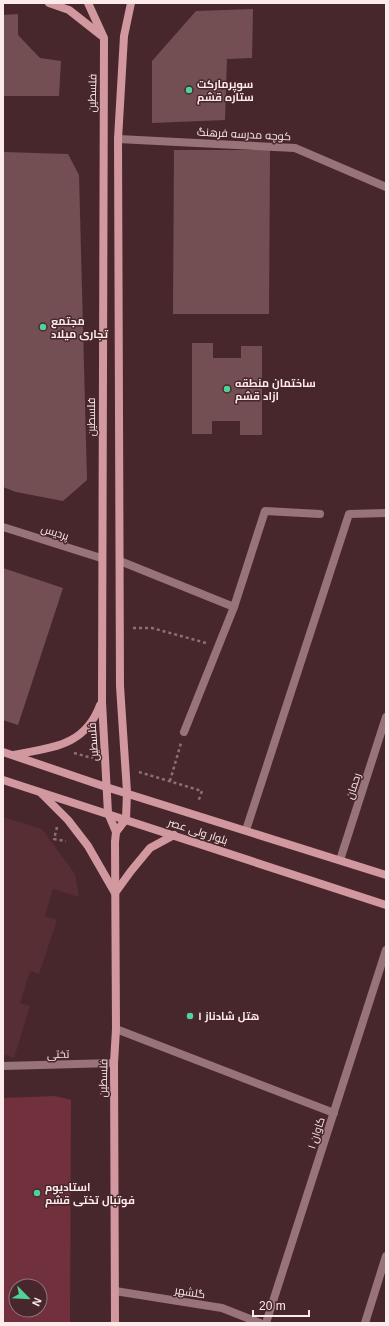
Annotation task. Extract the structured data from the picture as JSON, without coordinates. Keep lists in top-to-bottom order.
{
  "streets": {
    "main road": ["فلسطین", "بلوار ولی عصر"],
    "street": [
      "کوچه مدرسه فرهنگ",
      "پردیس",
      "رحمان",
      "تختی",
      "کاوان ۱",
      "گلشهر"
    ]
  },
  "crossings": [
    ["فلسطین", "پردیس"],
    ["فلسطین", "بلوار ولی عصر"],
    ["فلسطین", "تختی"],
    ["فلسطین", "گلشهر"],
    ["رحمان", "بلوار ولی عصر"]
  ],
  "places": [
    "سوپرمارکت ستاره قشم",
    "مجتمع تجاری میلاد",
    "ساختمان منطقه ازاد قشم",
    "هتل شادناز ۱",
    "استادیوم فوتبال تختی قشم"
  ],
  "scale_bar": "20 m",
  "north": "bottom right"
}
